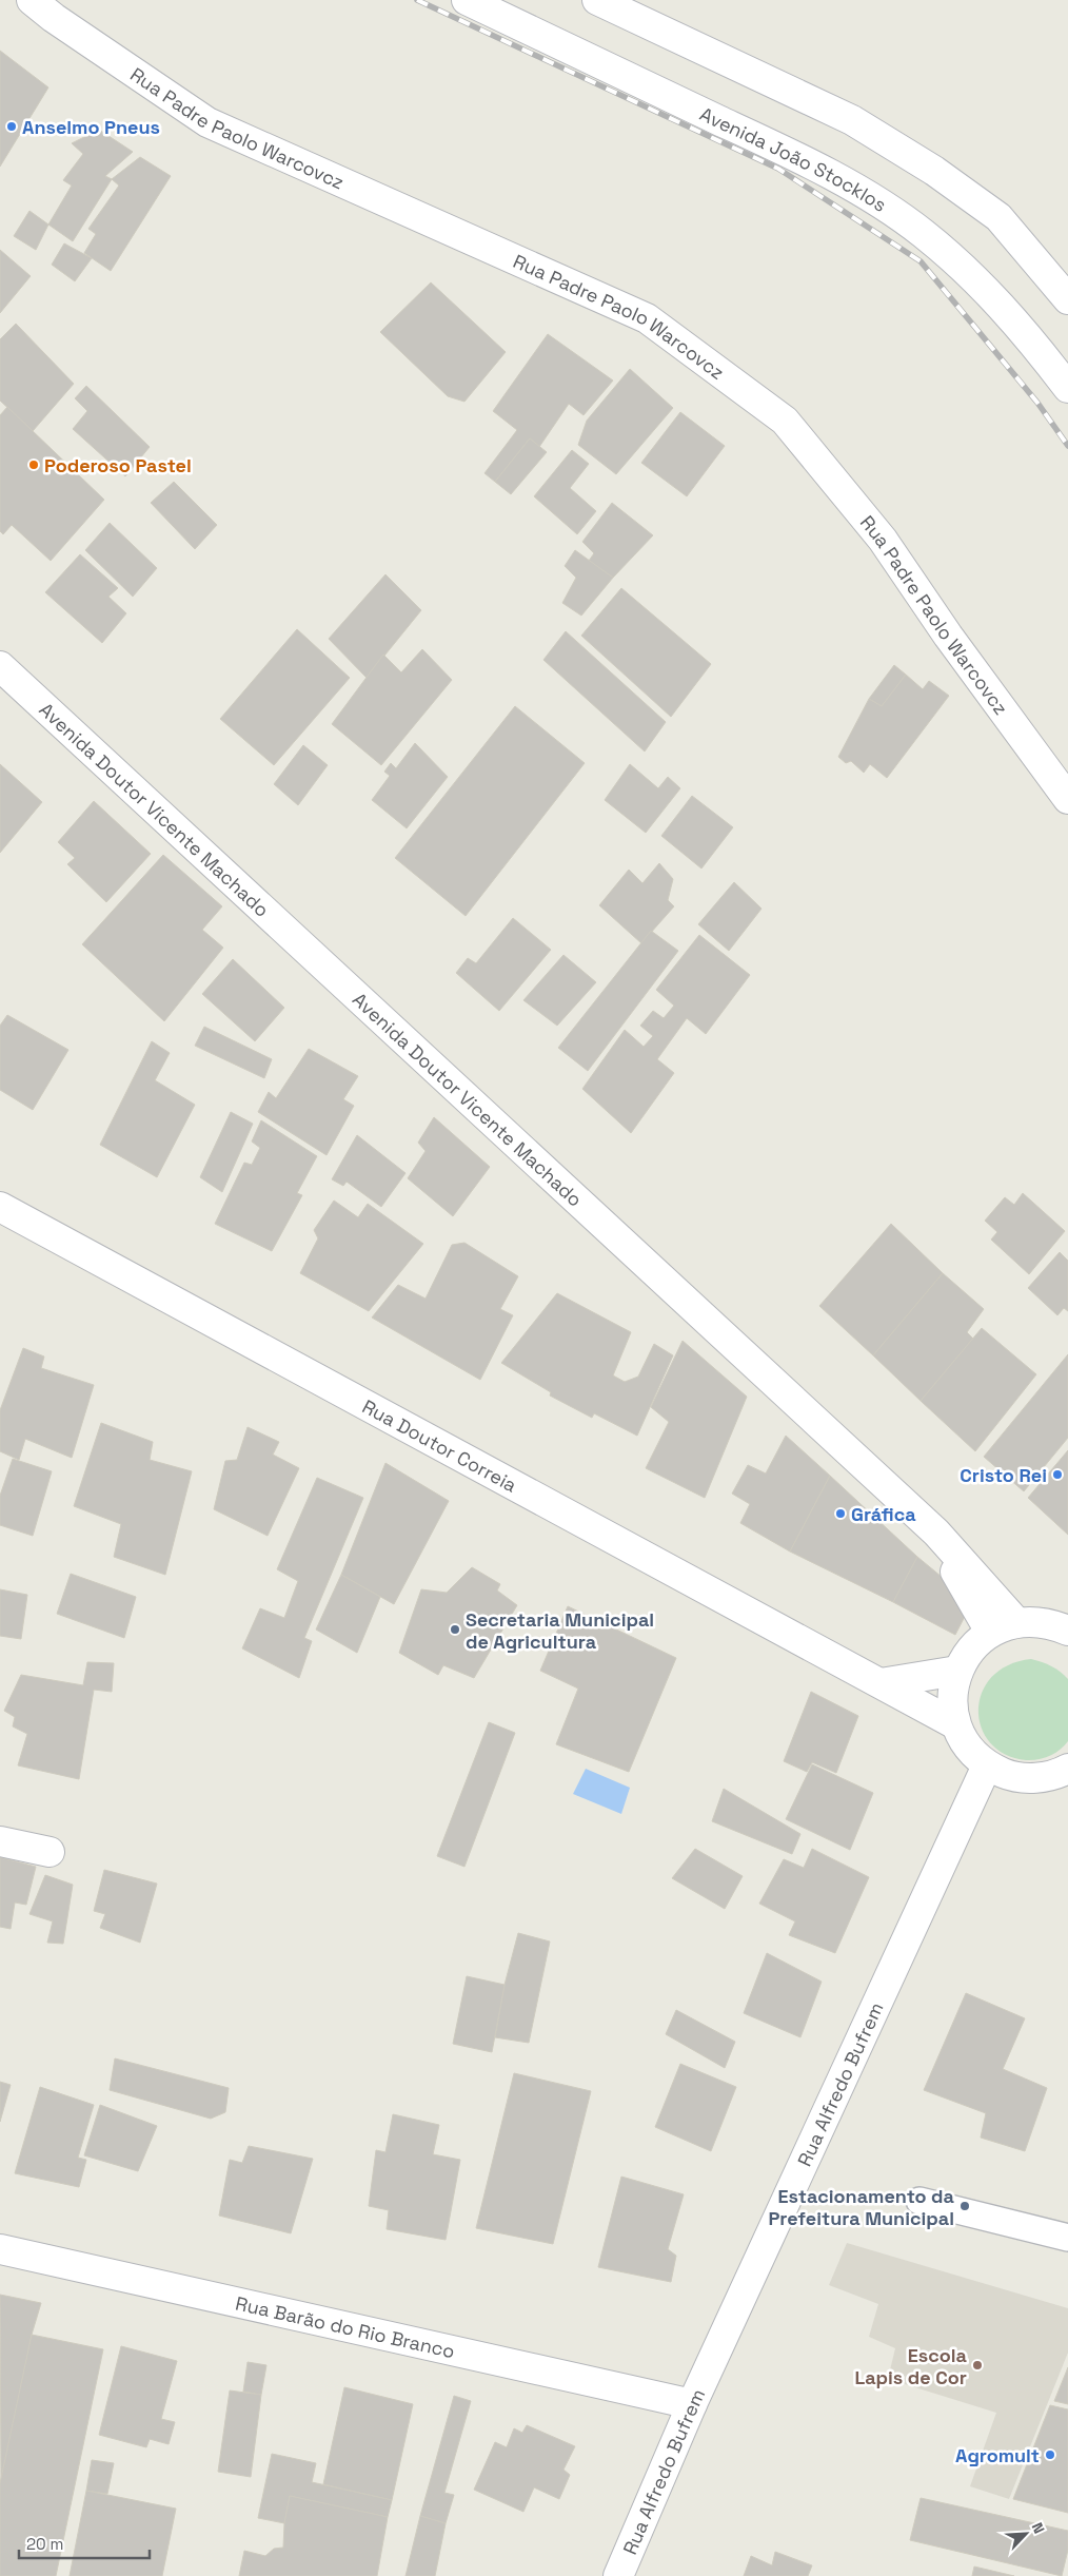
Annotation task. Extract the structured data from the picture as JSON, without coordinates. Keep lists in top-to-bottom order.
{
  "streets": {
    "street": [
      "Rua Padre Paolo Warcovcz",
      "Avenida João Stocklos",
      "Avenida Doutor Vicente Machado",
      "Rua Doutor Correia",
      "Rua Alfredo Bufrem",
      "Rua Barão do Rio Branco"
    ]
  },
  "crossings": [
    ["Rua Alfredo Bufrem", "Rua Barão do Rio Branco"]
  ],
  "places": [
    "Anselmo Pneus",
    "Poderoso Pastel",
    "Cristo Rei",
    "Gráfica",
    "Secretaria Municipal de Agricultura",
    "Estacionamento da Prefeitura Municipal",
    "Escola Lapis de Cor",
    "Agromult"
  ],
  "scale_bar": "20 m",
  "north": "top right"
}
